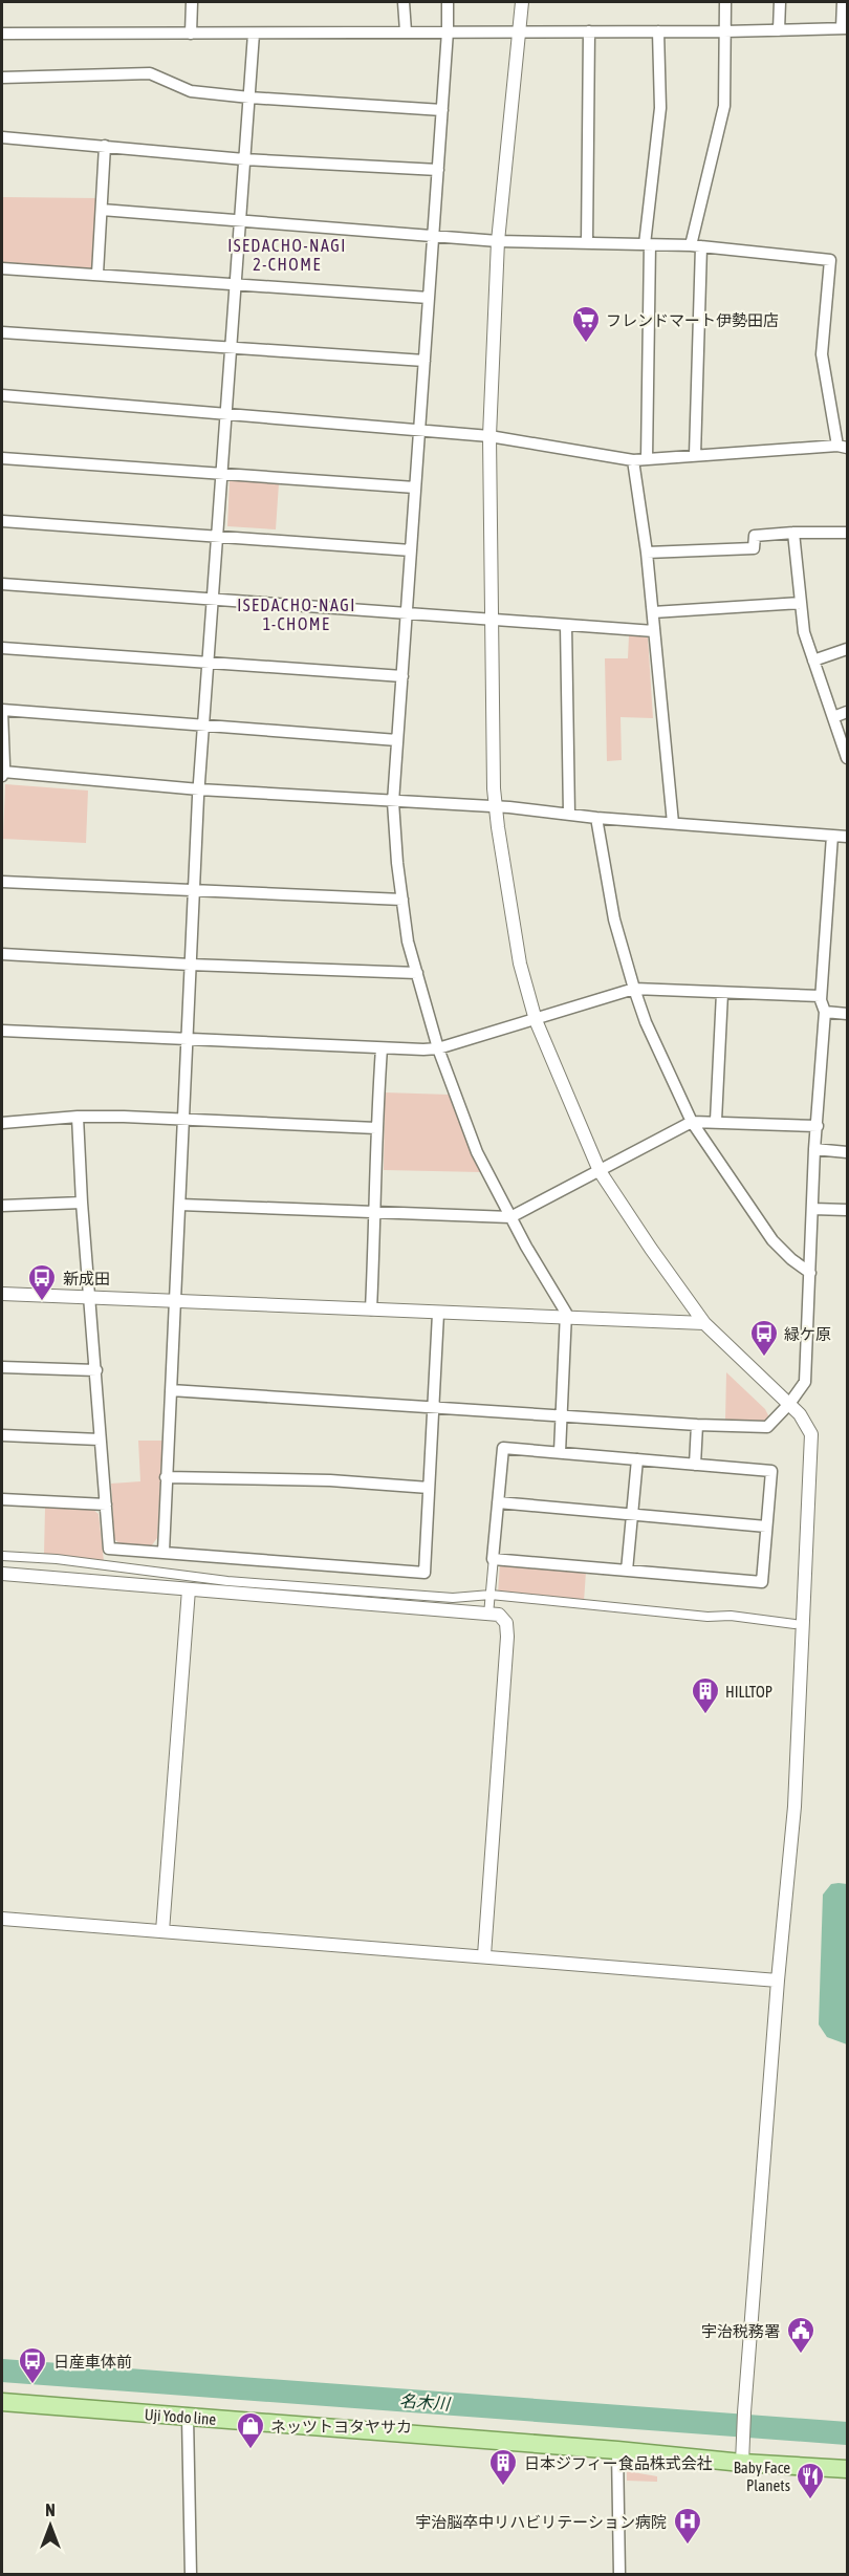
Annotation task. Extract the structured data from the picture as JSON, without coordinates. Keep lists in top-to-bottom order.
{
  "streets": {
    "main road": ["Uji Yodo line"]
  },
  "districts": ["ISEDACHO-NAGI 2-CHOME", "ISEDACHO-NAGI 1-CHOME"],
  "water": ["名木川"],
  "places": {
    "supermarket": ["フレンドマート伊勢田店"],
    "bus stop": ["新成田", "緑ケ原", "日産車体前"],
    "building": ["HILLTOP", "日本ジフィー食品株式会社"],
    "public building": ["宇治税務署"],
    "shop": ["ネッツトヨタヤサカ"],
    "restaurant": ["Baby Face Planets"],
    "hospital": ["宇治脳卒中リハビリテーション病院"]
  },
  "north": "top"
}
